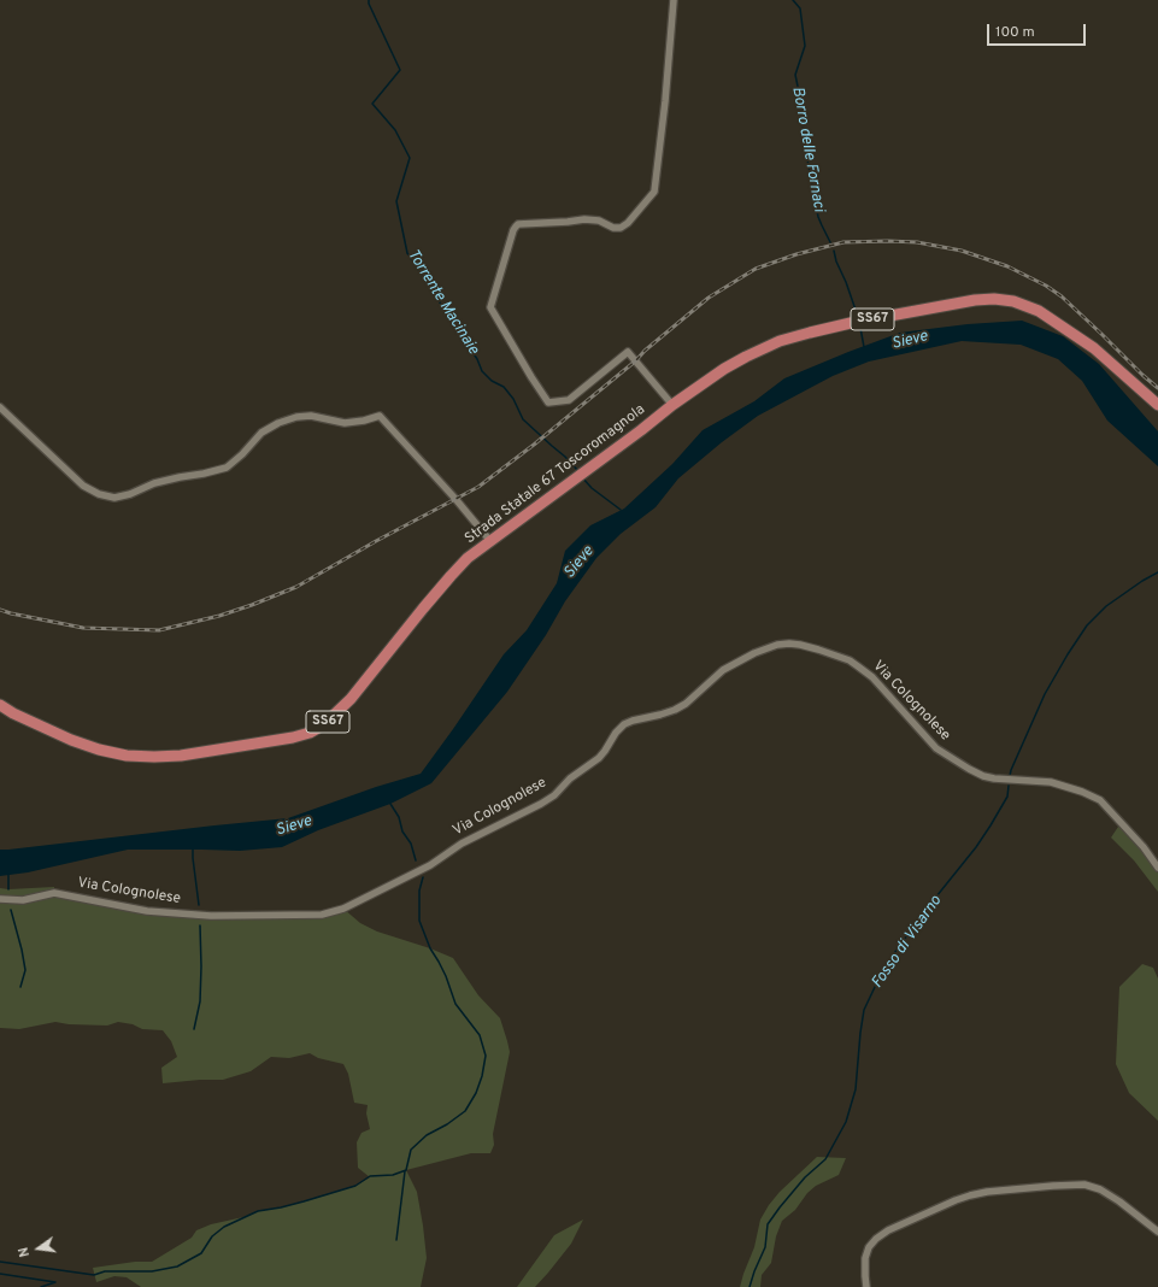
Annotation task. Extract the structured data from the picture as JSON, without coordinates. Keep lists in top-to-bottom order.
{
  "streets": {
    "main road": ["SS67", "Strada Statale 67 Toscoromagnola"],
    "street": ["Via Colognolese"]
  },
  "water": [
    "Borro delle Fornaci",
    "Torrente Macinaie",
    "Sieve",
    "Fosso di Visarno"
  ],
  "scale_bar": "100 m",
  "north": "left"
}
